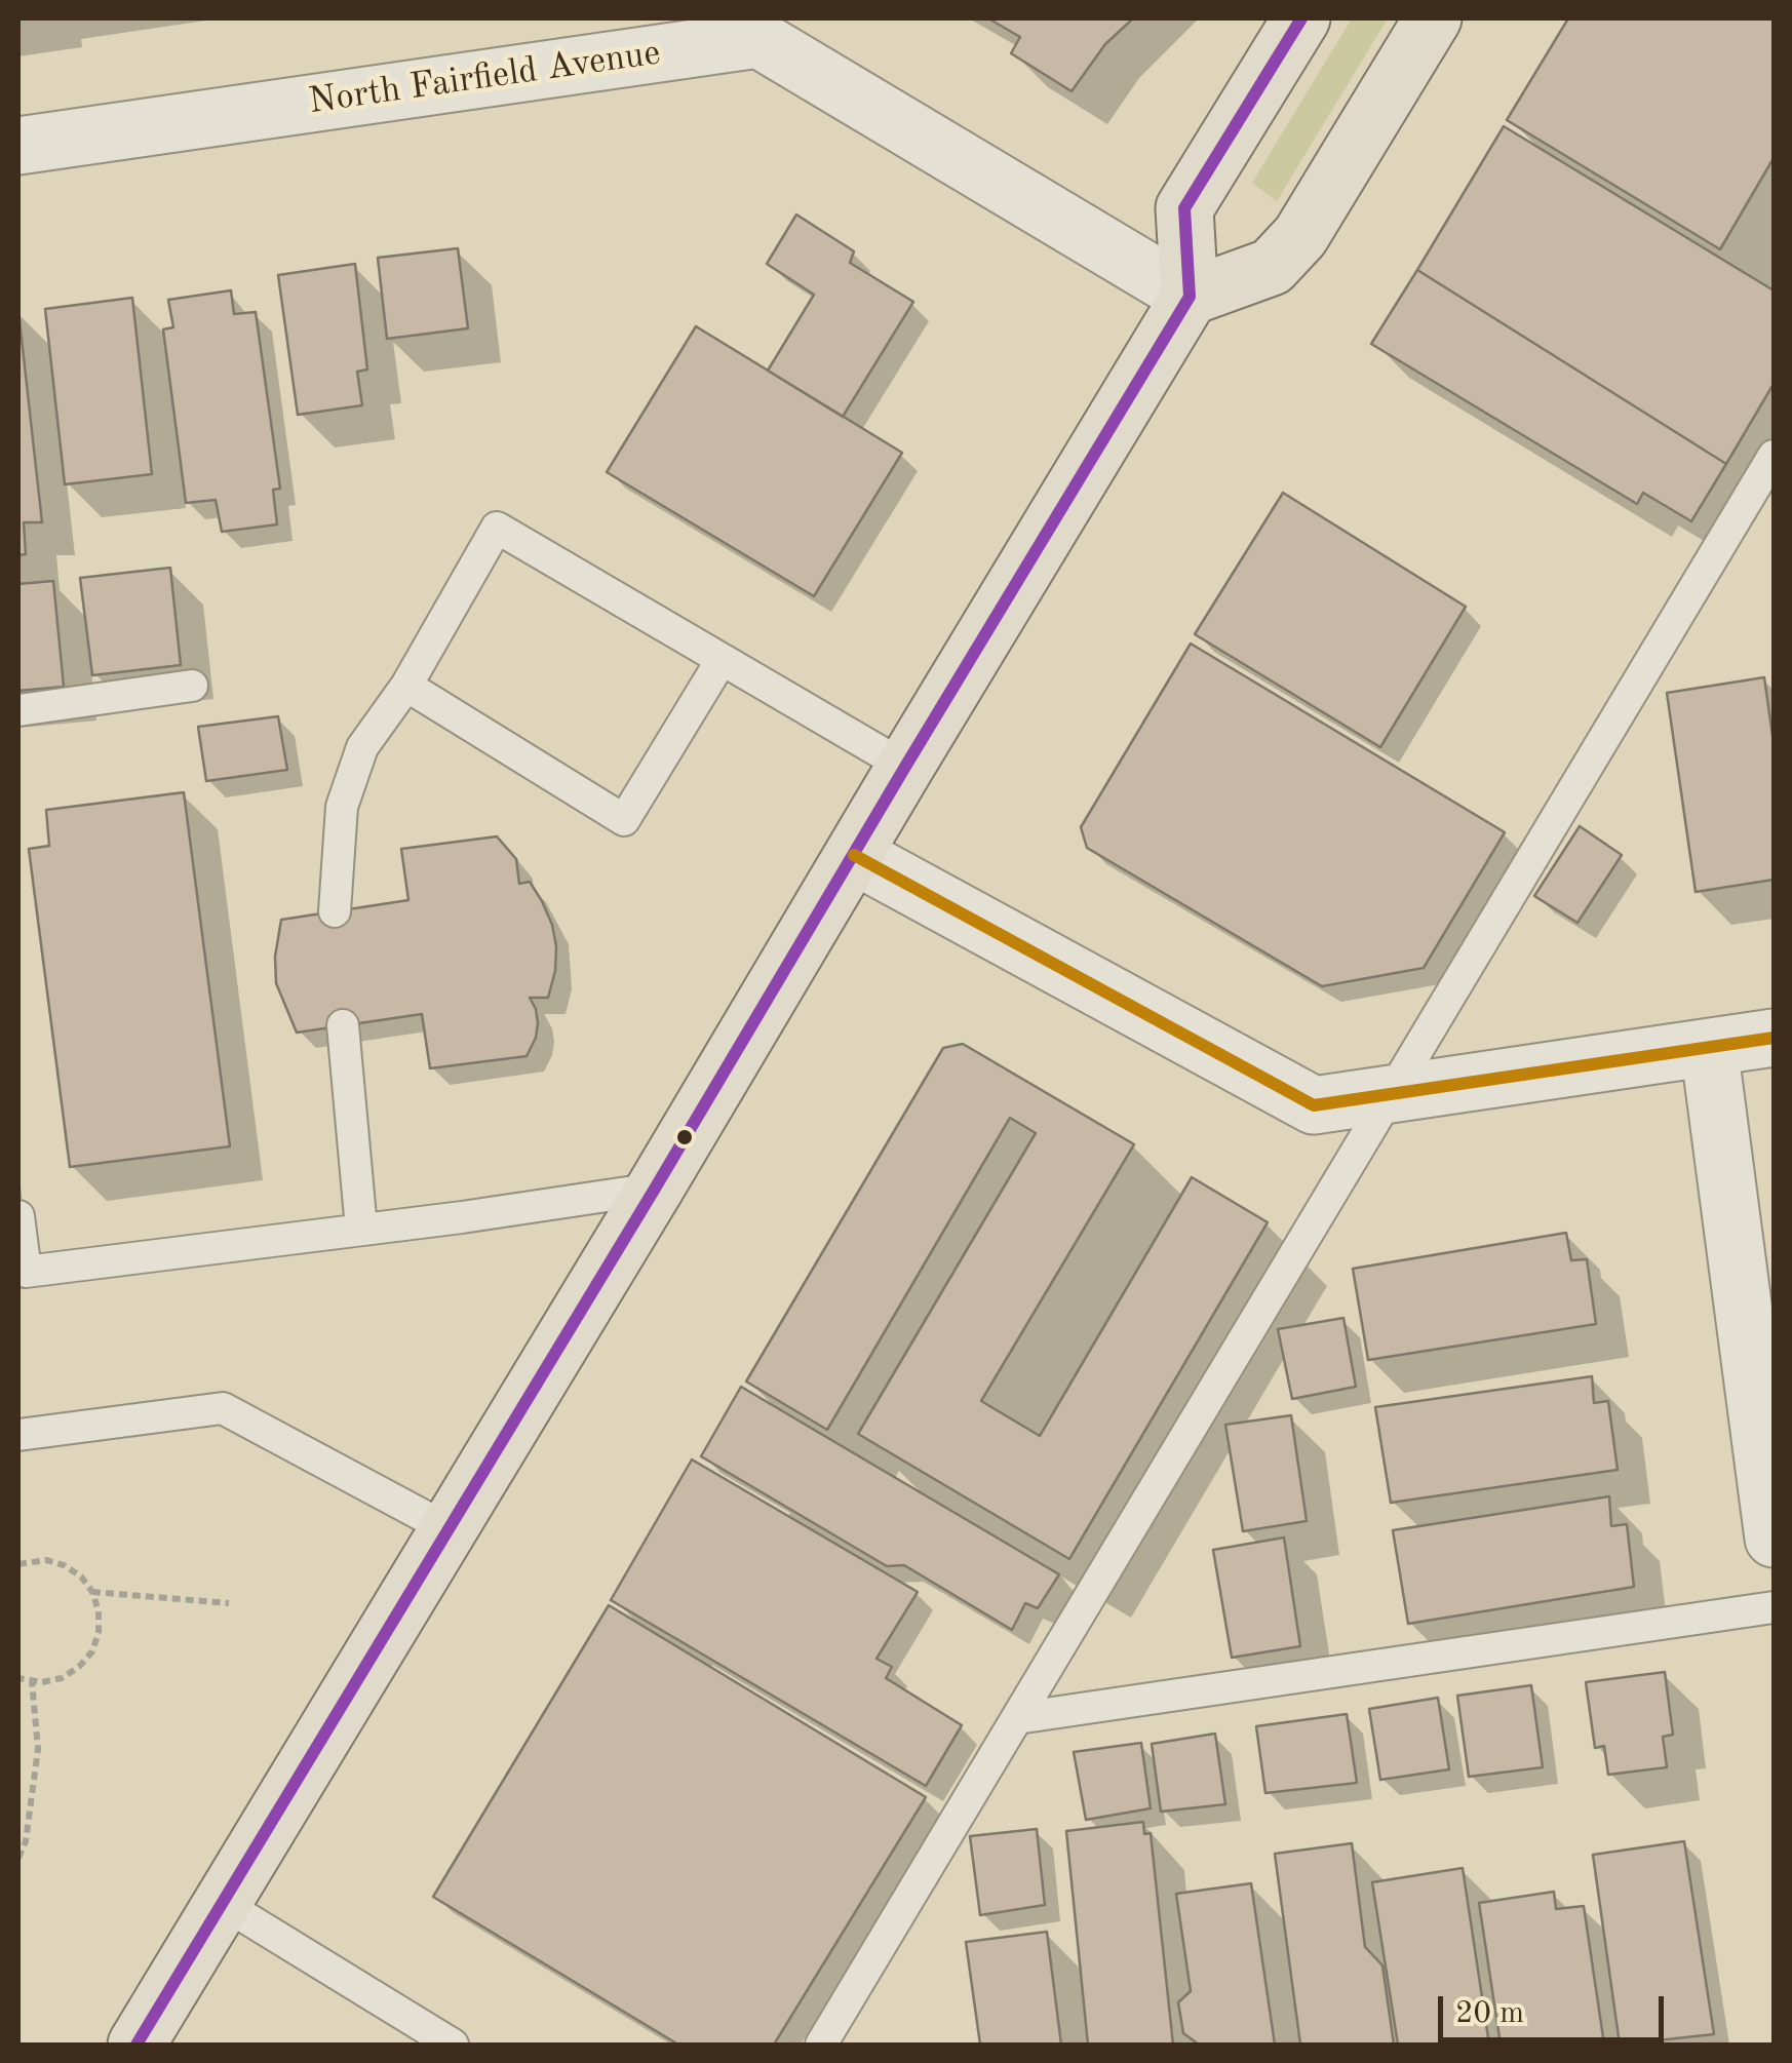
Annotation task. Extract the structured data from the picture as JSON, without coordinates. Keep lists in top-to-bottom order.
{
  "streets": {
    "street": ["North Fairfield Avenue"]
  },
  "scale_bar": "20 m"
}
